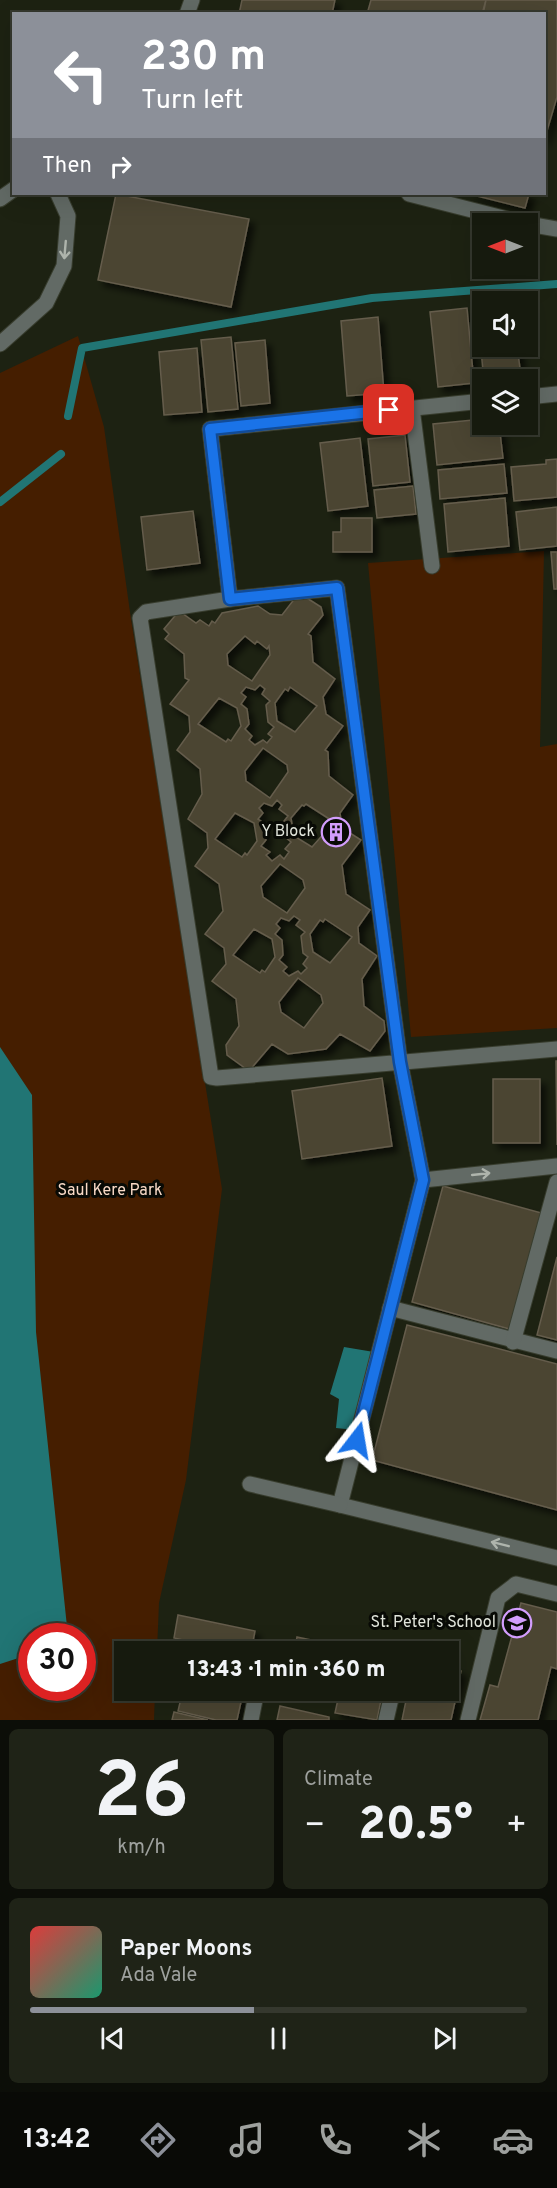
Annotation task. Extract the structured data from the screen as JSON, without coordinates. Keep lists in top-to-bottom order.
{
  "parks": ["Saul Kere Park"],
  "places": {
    "building": ["Y Block"],
    "school or university": ["St. Peter's School"]
  },
  "north": "left",
  "page": {
    "turn": ["230 m", "Turn left"],
    "then": "Then",
    "limit": "30",
    "trip": "13:43 · 1 min · 360 m",
    "tile": [
      ["26", "km/h"],
      "Climate"
    ],
    "heat": ["−", "20.5°", "+"],
    "song": ["Paper Moons", "Ada Vale"],
    "tabs": "13:42"
  }
}
